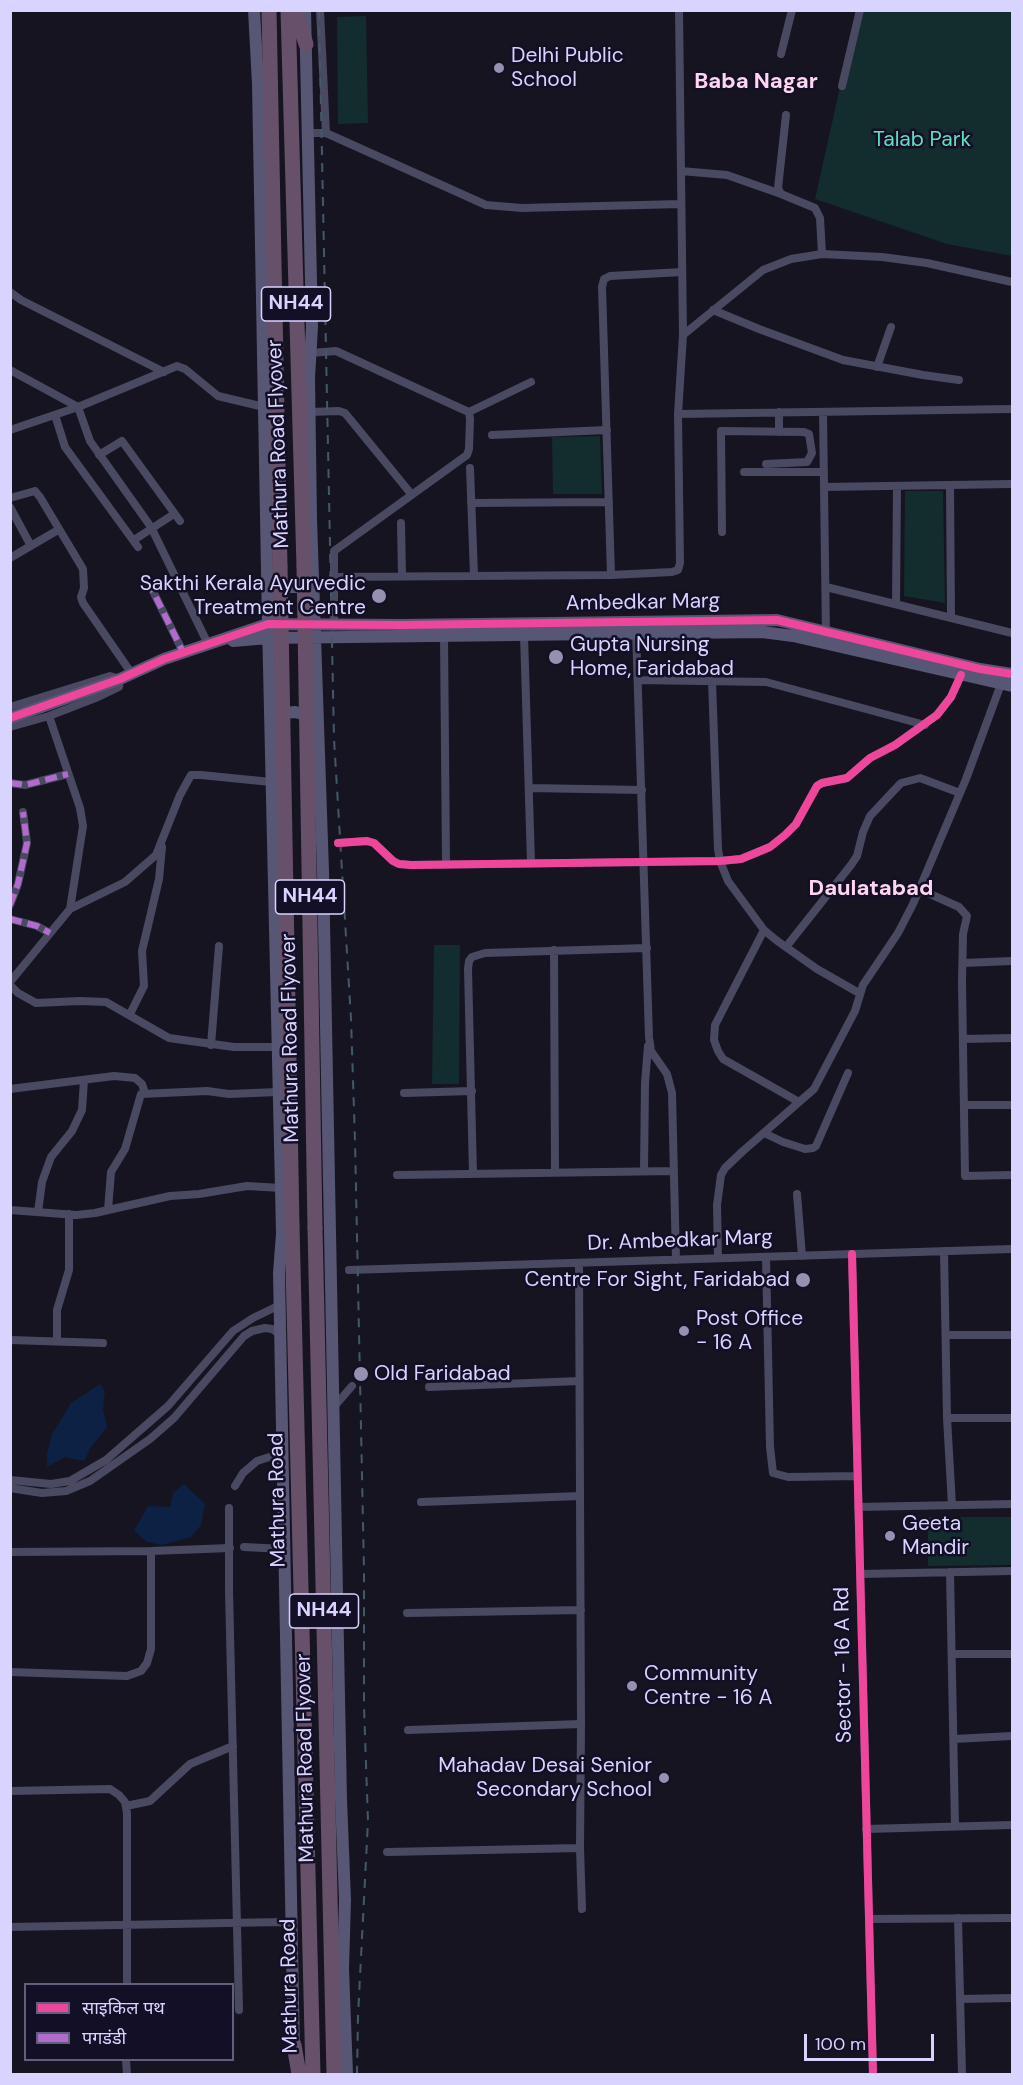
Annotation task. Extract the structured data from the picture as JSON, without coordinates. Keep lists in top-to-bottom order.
{
  "streets": {
    "highway": ["NH44", "Mathura Road Flyover", "Mathura Road"],
    "main road": ["Ambedkar Marg"],
    "street": ["Dr. Ambedkar Marg", "Sector - 16 A Rd"]
  },
  "crossings": [
    ["Mathura Road Flyover", "Mathura Road"],
    ["Dr. Ambedkar Marg", "Sector - 16 A Rd"]
  ],
  "districts": ["Baba Nagar", "Daulatabad"],
  "parks": ["Talab Park"],
  "places": [
    "Delhi Public School",
    "Sakthi Kerala Ayurvedic Treatment Centre",
    "Gupta Nursing Home, Faridabad",
    "Centre For Sight, Faridabad",
    "Post Office - 16 A",
    "Old Faridabad",
    "Geeta Mandir",
    "Community Centre - 16 A",
    "Mahadav Desai Senior Secondary School"
  ],
  "legend": ["साइकिल पथ", "पगडंडी"],
  "scale_bar": "100 m"
}
